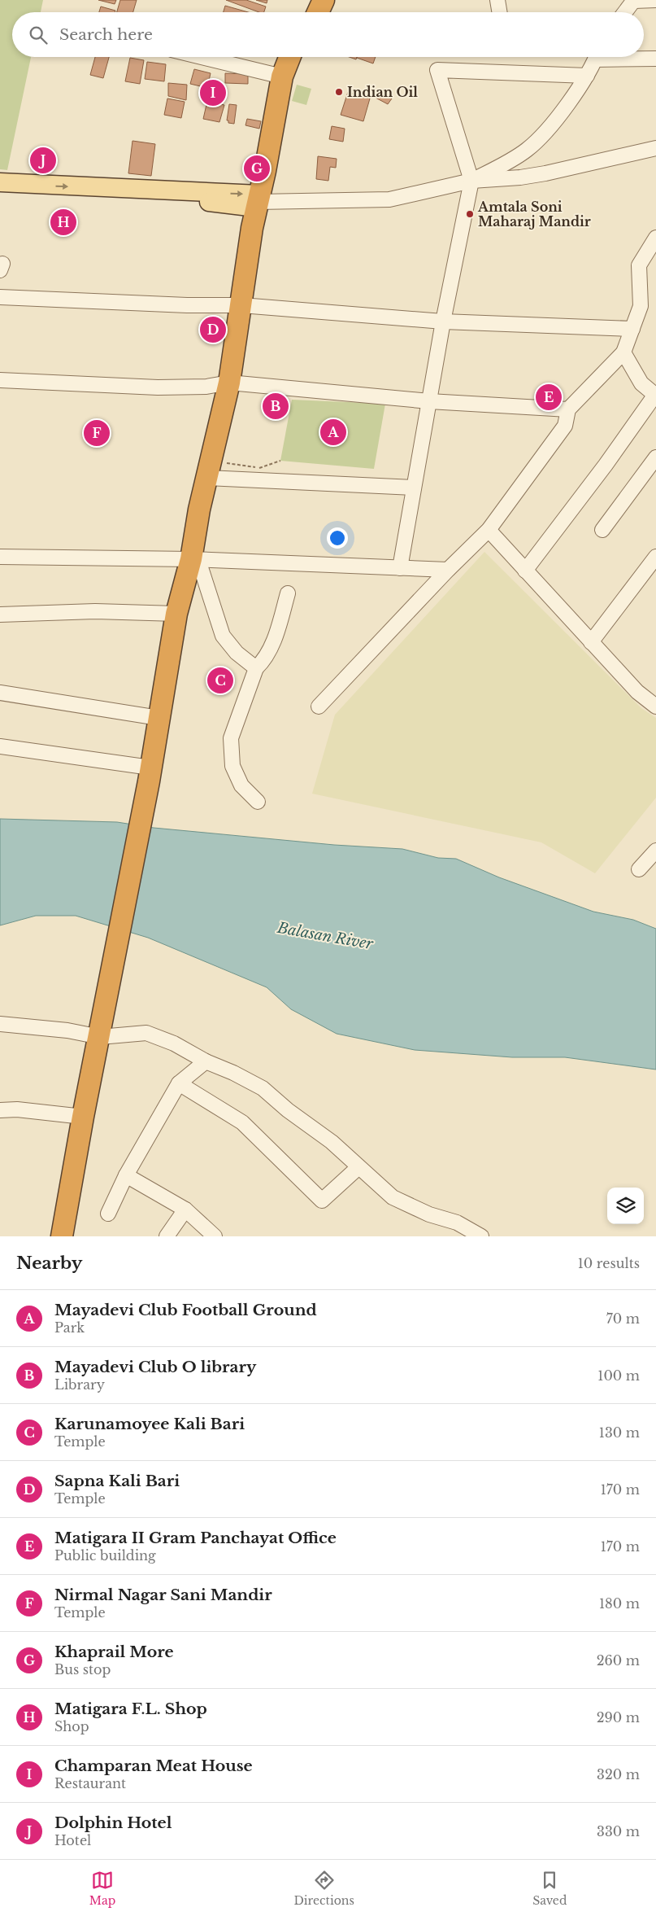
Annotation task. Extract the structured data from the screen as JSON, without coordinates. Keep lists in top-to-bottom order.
{
  "water": ["Balasan River"],
  "places": ["Indian Oil", "Amtala Soni Maharaj Mandir"],
  "page": {
    "search": "Search here",
    "pins": [
      "I",
      "J",
      "G",
      "H",
      "D",
      "E",
      "B",
      "A",
      "F",
      "C"
    ],
    "heading": ["Nearby", "10 results"],
    "list": [
      {
        "mark": "A",
        "name": "Mayadevi Club Football Ground",
        "note": "Park",
        "value": "70 m"
      },
      {
        "mark": "B",
        "name": "Mayadevi Club O library",
        "note": "Library",
        "value": "100 m"
      },
      {
        "mark": "C",
        "name": "Karunamoyee Kali Bari",
        "note": "Temple",
        "value": "130 m"
      },
      {
        "mark": "D",
        "name": "Sapna Kali Bari",
        "note": "Temple",
        "value": "170 m"
      },
      {
        "mark": "E",
        "name": "Matigara II Gram Panchayat Office",
        "note": "Public building",
        "value": "170 m"
      },
      {
        "mark": "F",
        "name": "Nirmal Nagar Sani Mandir",
        "note": "Temple",
        "value": "180 m"
      },
      {
        "mark": "G",
        "name": "Khaprail More",
        "note": "Bus stop",
        "value": "260 m"
      },
      {
        "mark": "H",
        "name": "Matigara F.L. Shop",
        "note": "Shop",
        "value": "290 m"
      },
      {
        "mark": "I",
        "name": "Champaran Meat House",
        "note": "Restaurant",
        "value": "320 m"
      },
      {
        "mark": "J",
        "name": "Dolphin Hotel",
        "note": "Hotel",
        "value": "330 m"
      }
    ],
    "nav": ["Map", "Directions", "Saved"]
  }
}
